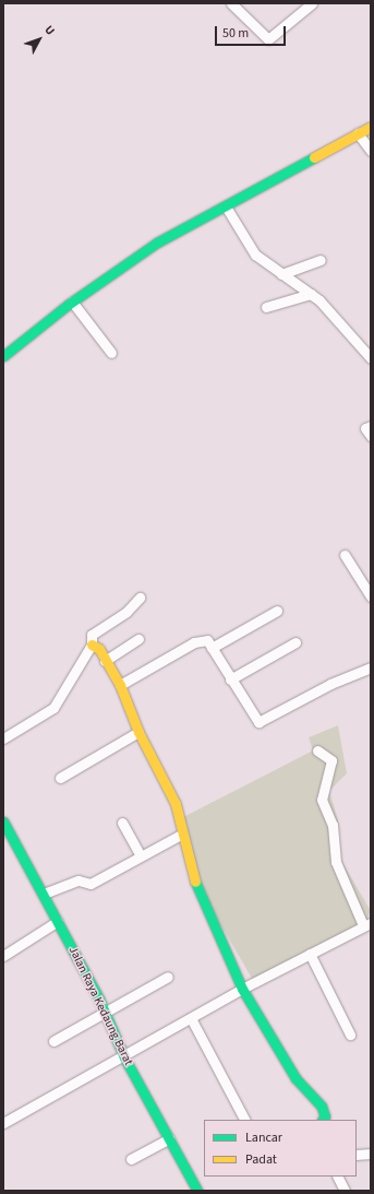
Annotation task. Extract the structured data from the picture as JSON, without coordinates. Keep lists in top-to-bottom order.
{
  "streets": {
    "street": ["Jalan Raya Kedaung Barat"]
  },
  "legend": ["Lancar", "Padat"],
  "scale_bar": "50 m",
  "north": "top right"
}
